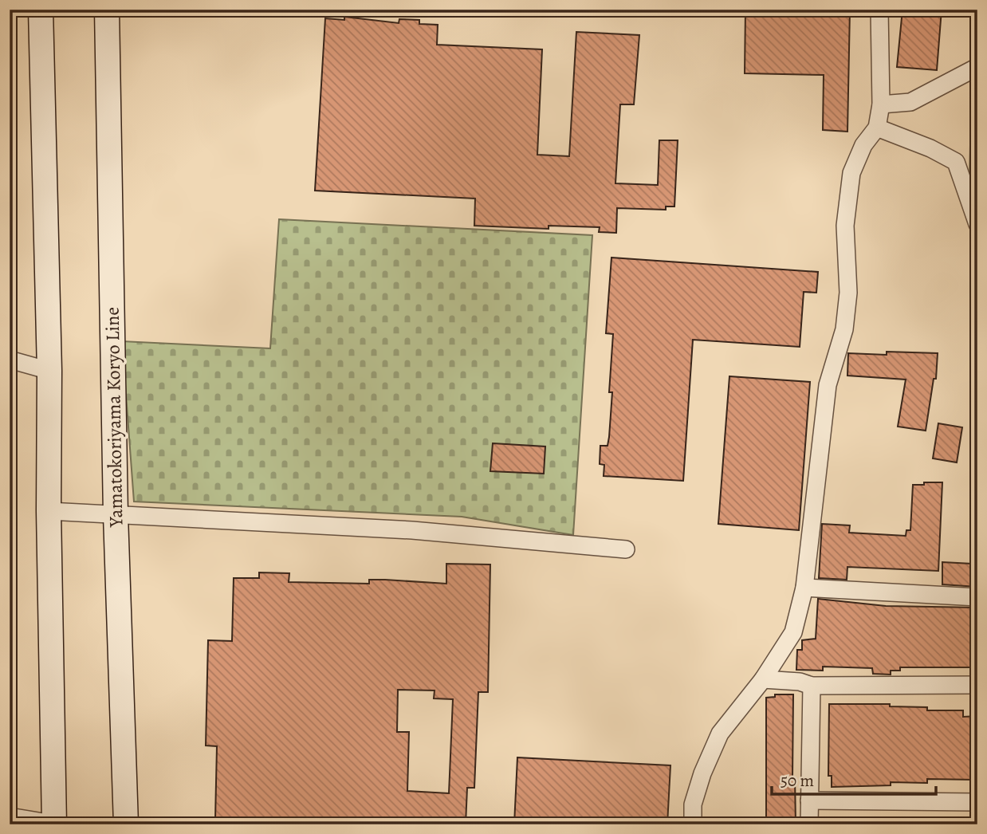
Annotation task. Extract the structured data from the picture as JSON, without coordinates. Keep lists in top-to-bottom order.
{
  "streets": {
    "main road": ["Yamatokoriyama Koryo Line"]
  },
  "scale_bar": "50 m"
}
